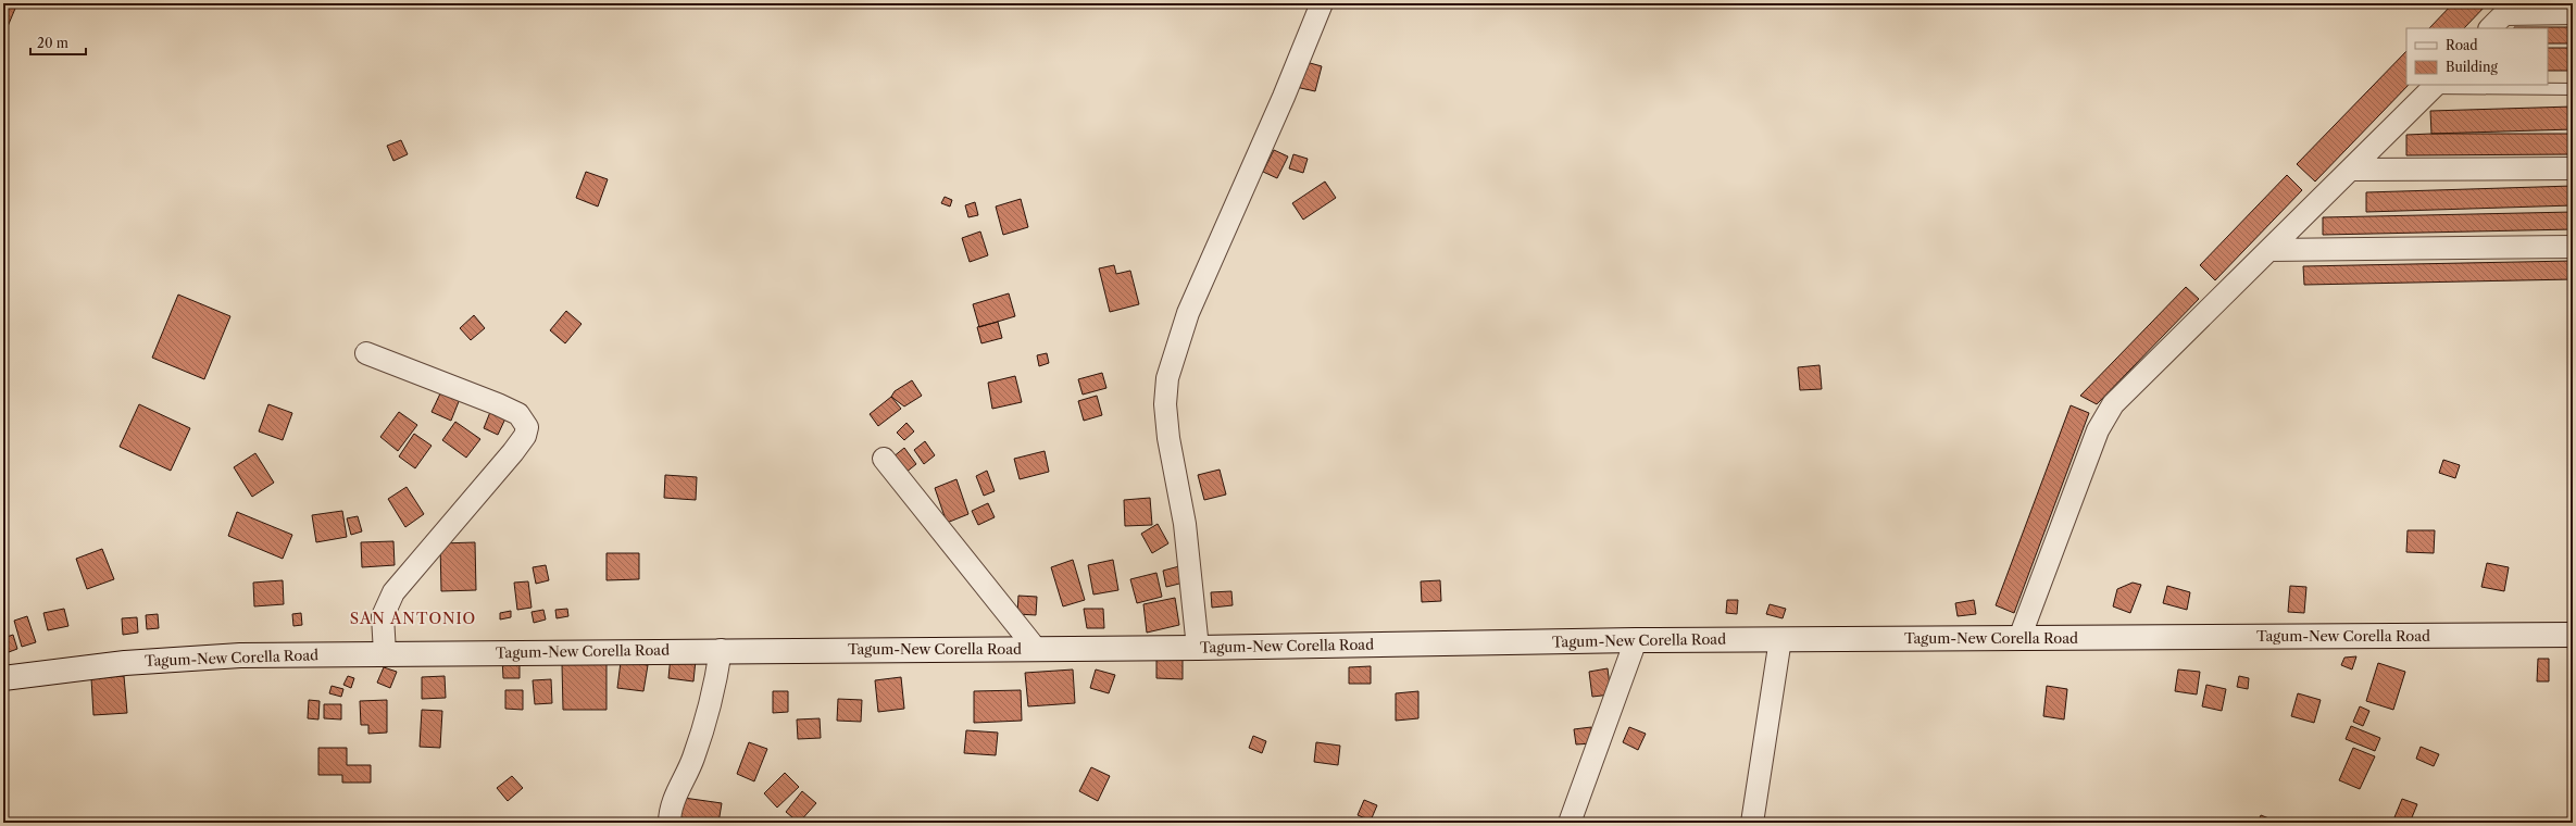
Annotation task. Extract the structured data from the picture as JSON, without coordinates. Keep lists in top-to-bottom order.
{
  "streets": {
    "main road": ["Tagum-New Corella Road"]
  },
  "districts": ["SAN ANTONIO"],
  "legend": ["Road", "Building"],
  "scale_bar": "20 m"
}
